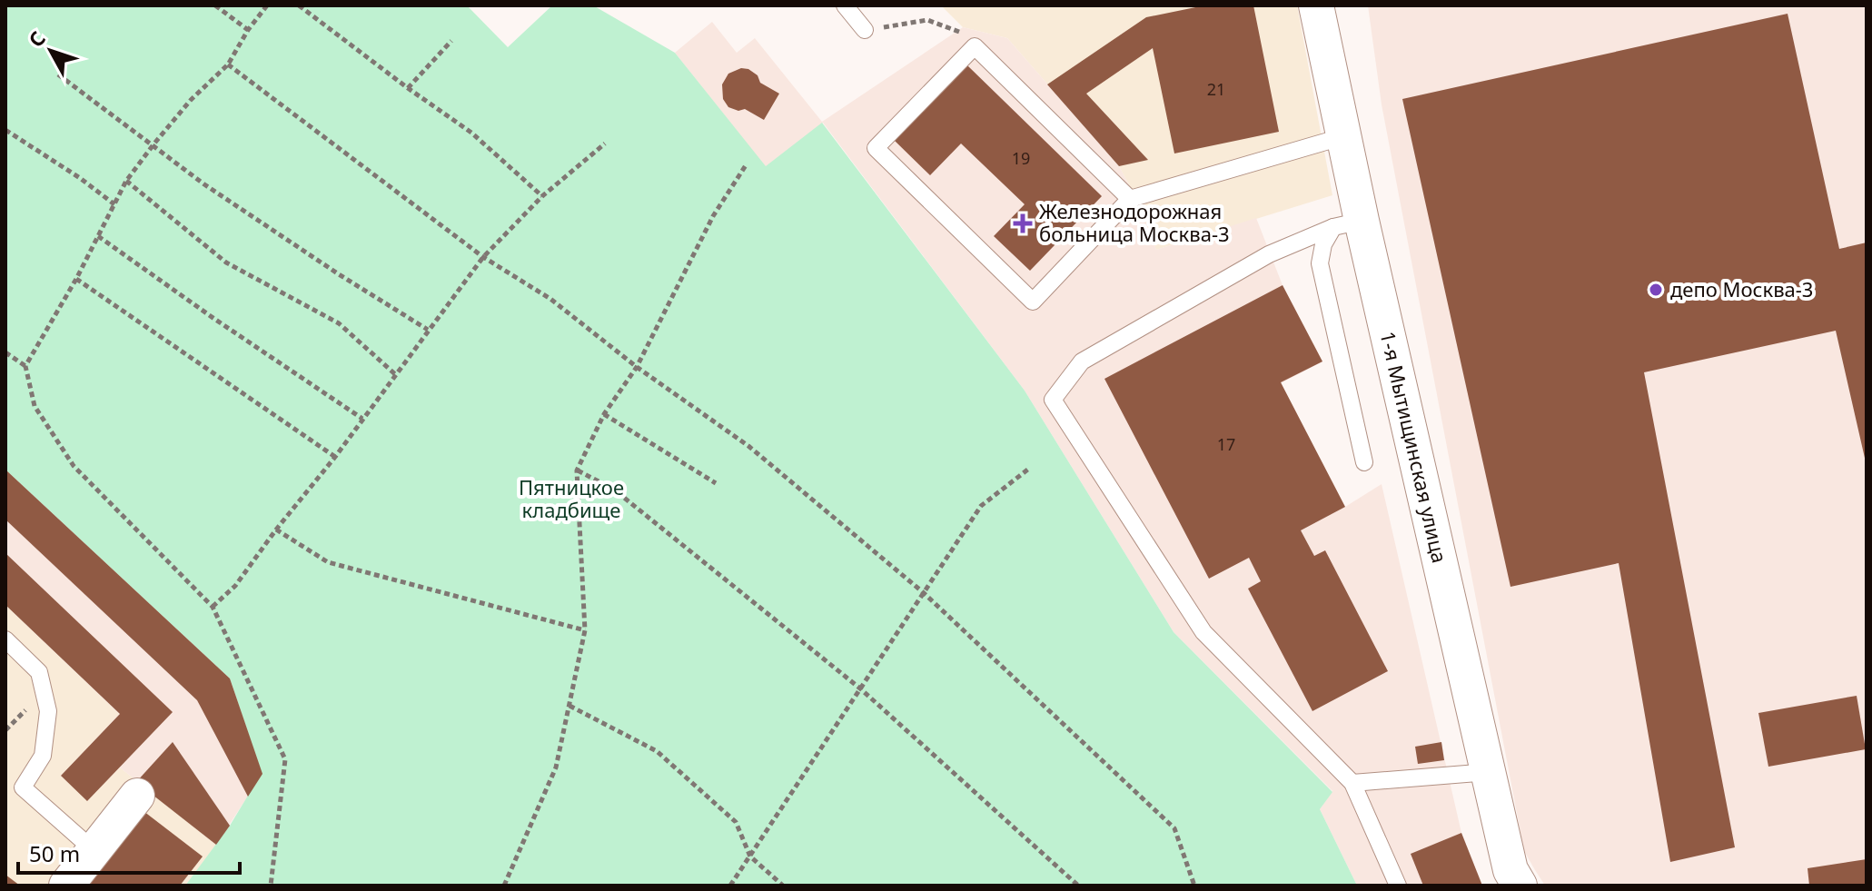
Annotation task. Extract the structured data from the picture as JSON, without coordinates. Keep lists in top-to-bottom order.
{
  "streets": {
    "street": ["1-я Мытищинская улица"]
  },
  "parks": ["Пятницкое кладбище"],
  "places": {
    "health": ["Железнодорожная больница Москва-3"],
    "other": ["депо Москва-3"]
  },
  "house_numbers": ["21", "19", "17"],
  "scale_bar": "50 m",
  "north": "top left"
}
